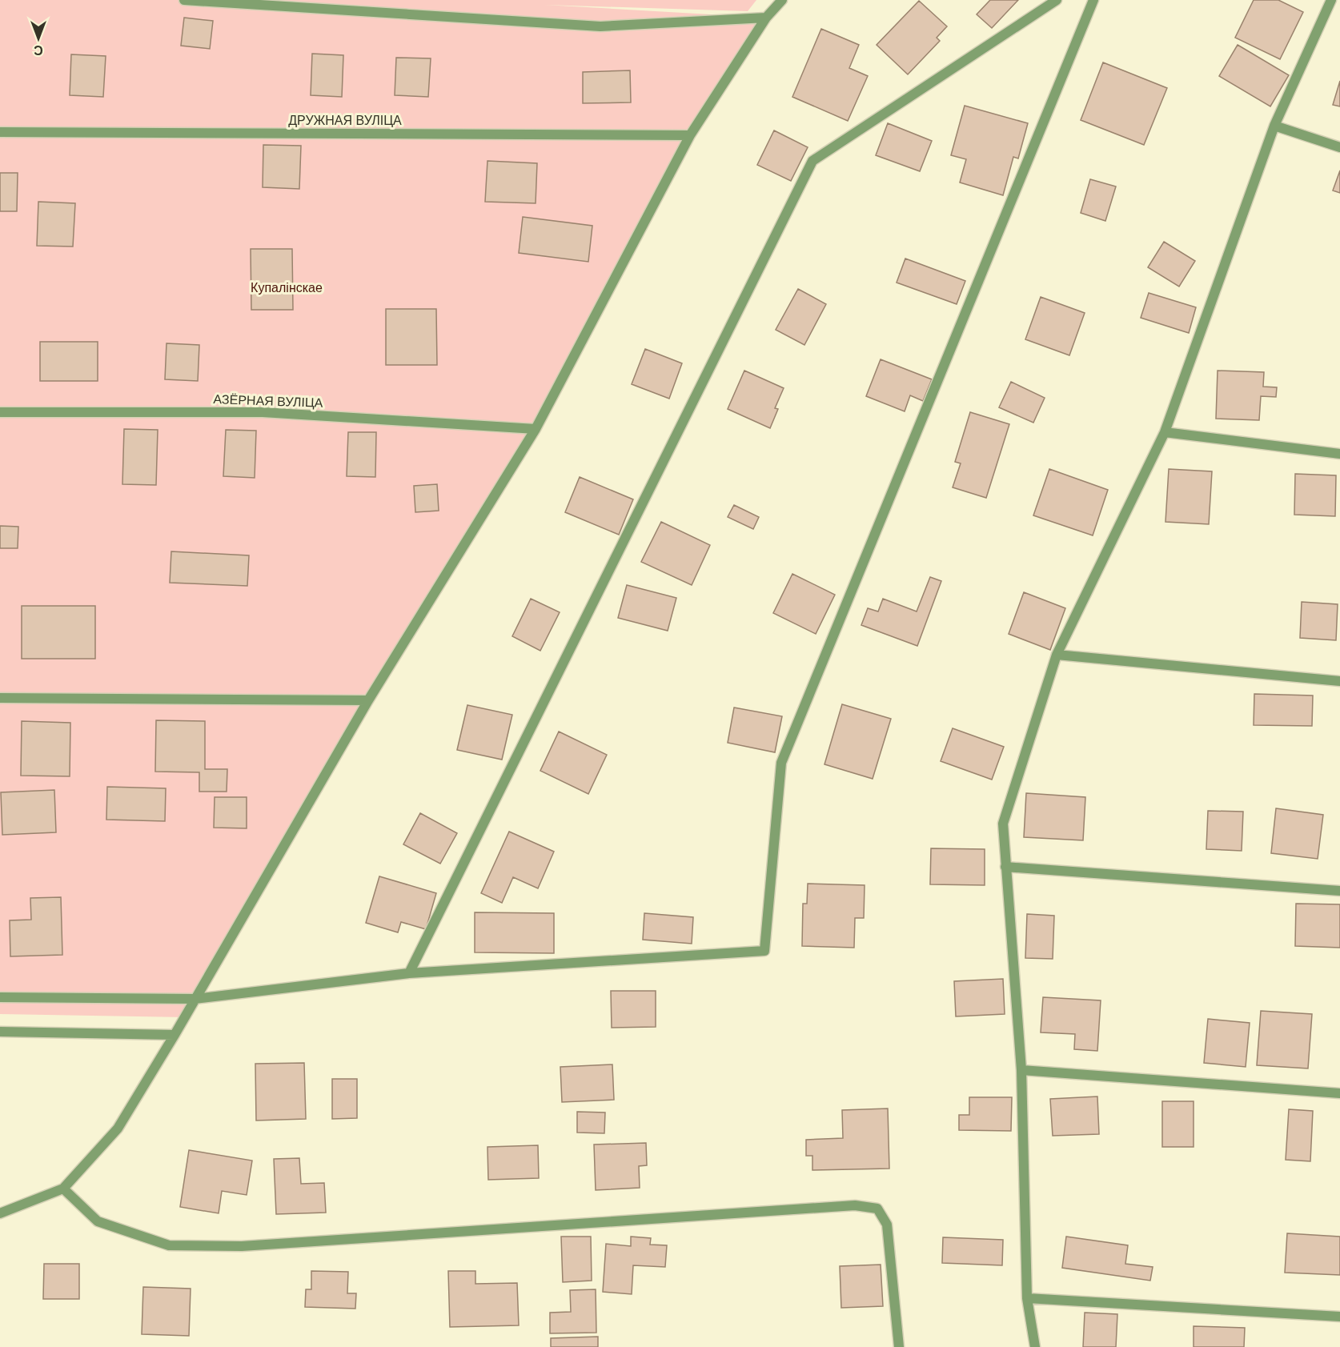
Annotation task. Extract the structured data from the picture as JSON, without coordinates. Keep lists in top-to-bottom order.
{
  "streets": {
    "street": ["ДРУЖНАЯ ВУЛІЦА", "АЗЁРНАЯ ВУЛІЦА"]
  },
  "parks": ["Купалінскае"],
  "north": "bottom"
}
